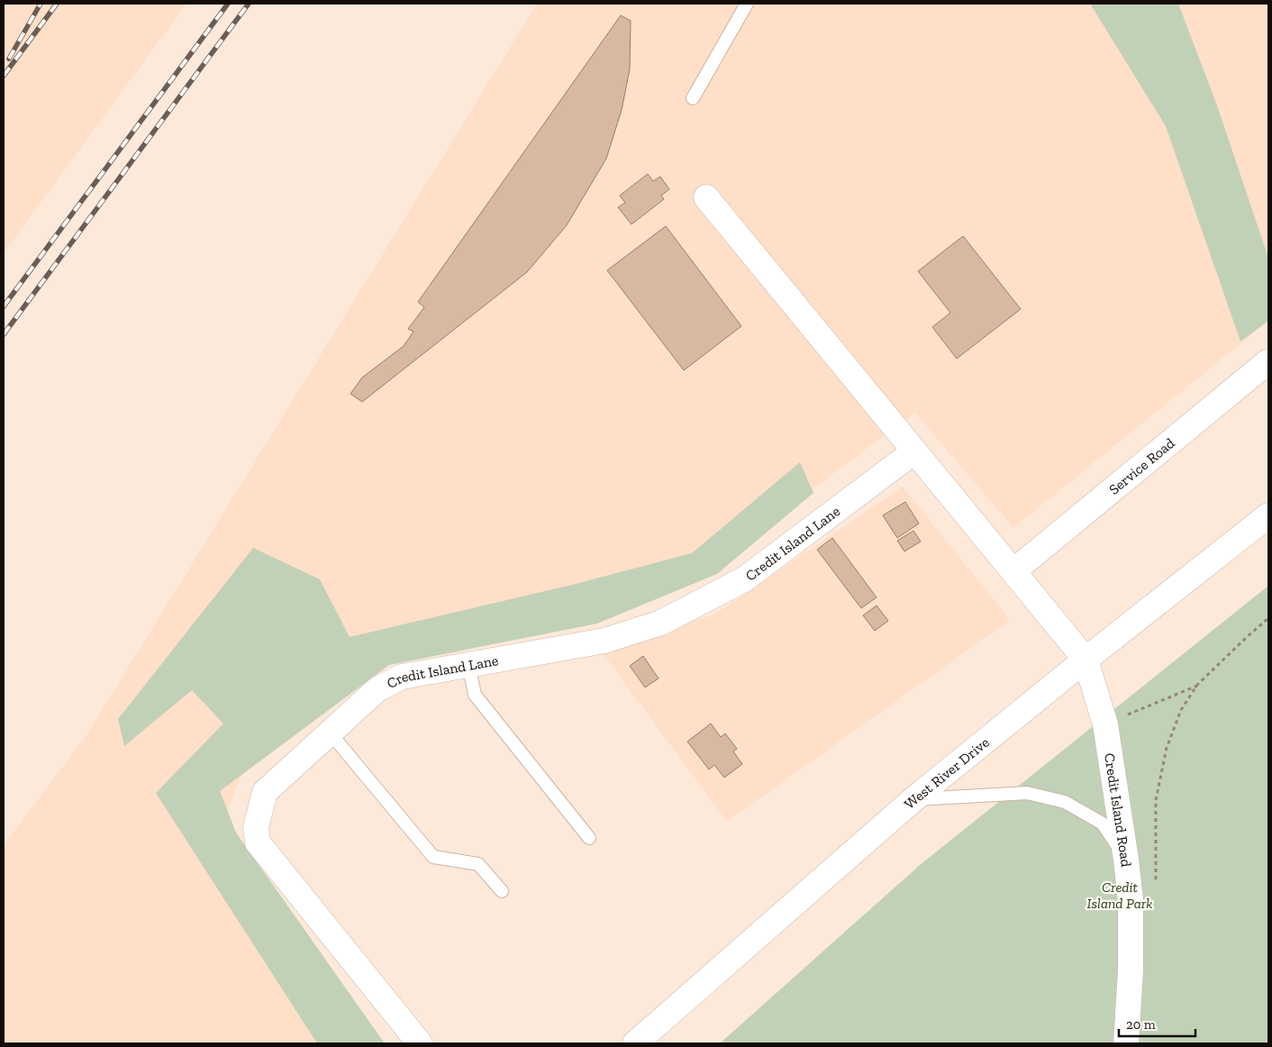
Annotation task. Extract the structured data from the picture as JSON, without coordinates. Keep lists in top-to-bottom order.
{
  "streets": {
    "street": [
      "Service Road",
      "Credit Island Lane",
      "West River Drive",
      "Credit Island Road"
    ]
  },
  "crossings": [
    ["West River Drive", "Credit Island Road"]
  ],
  "parks": ["Credit Island Park"],
  "scale_bar": "20 m"
}
